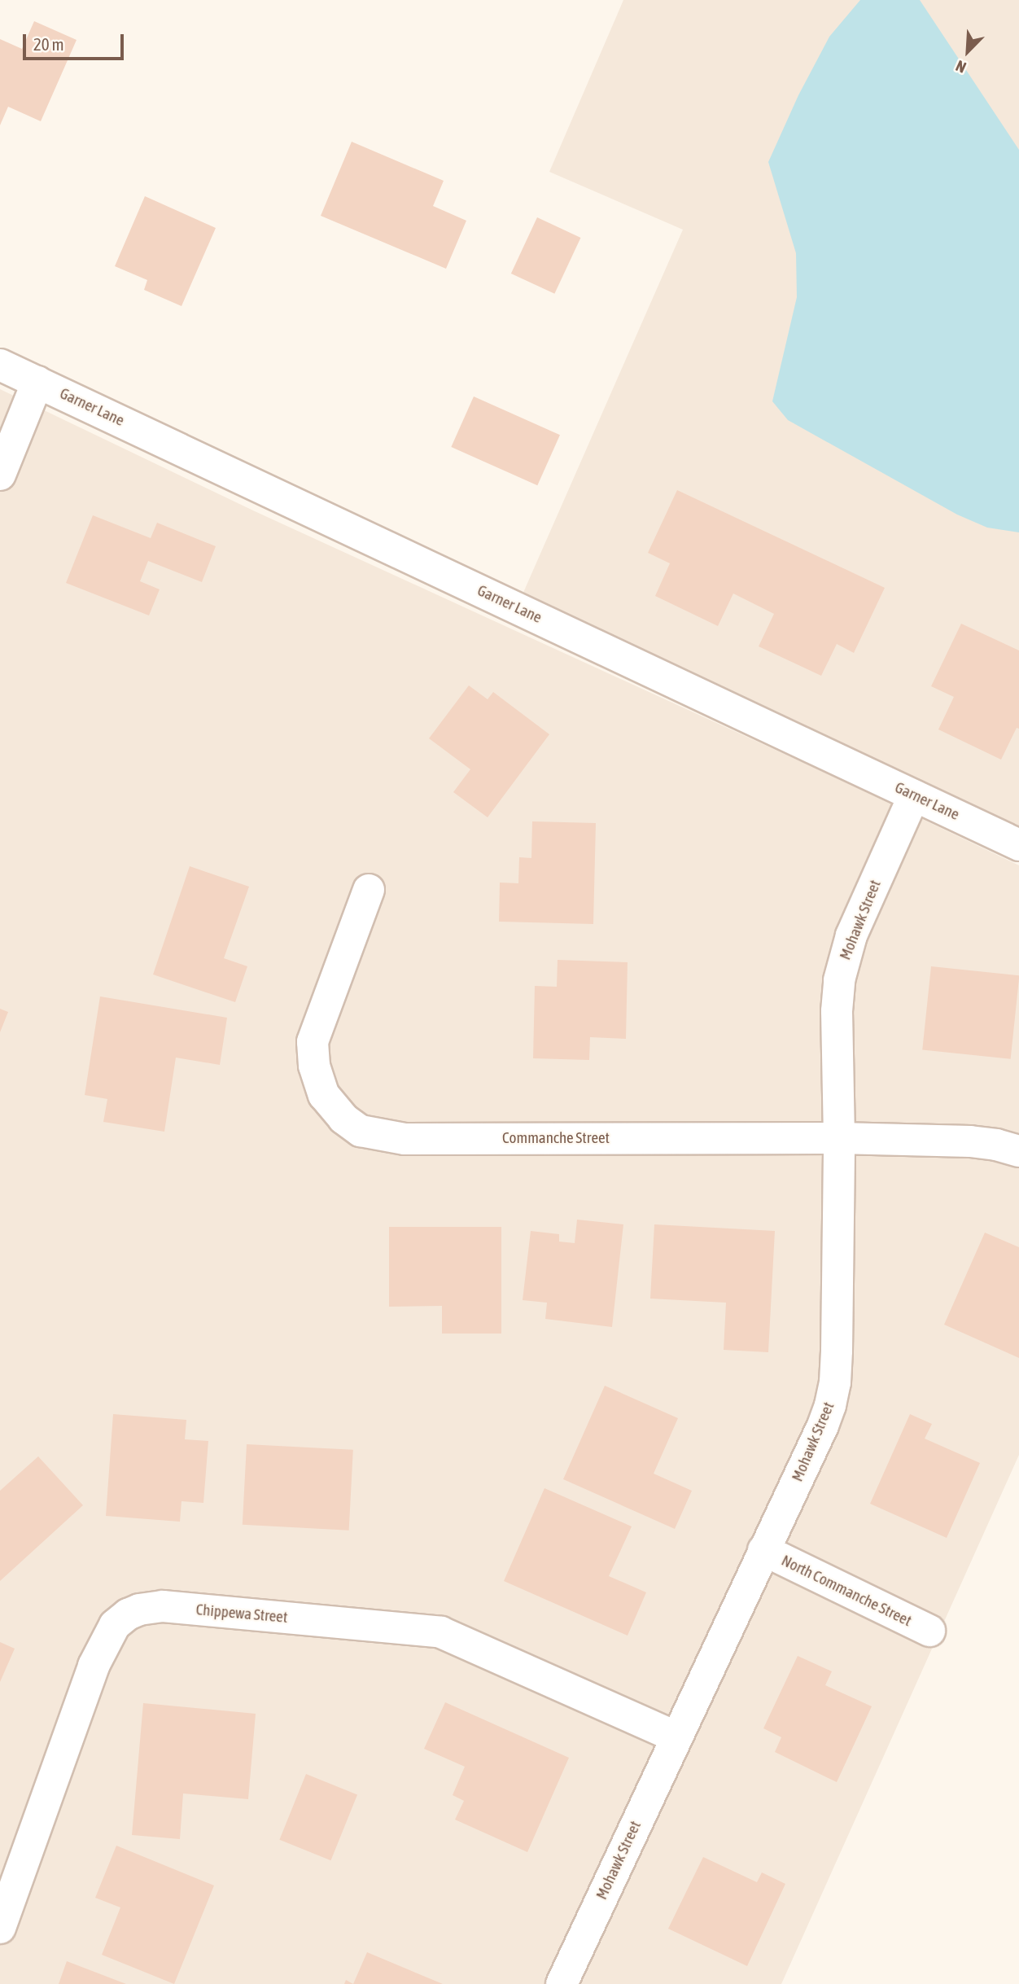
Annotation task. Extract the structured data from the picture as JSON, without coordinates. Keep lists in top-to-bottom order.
{
  "streets": {
    "street": [
      "Garner Lane",
      "Mohawk Street",
      "Commanche Street",
      "North Commanche Street",
      "Chippewa Street"
    ]
  },
  "crossings": [
    ["Garner Lane", "Mohawk Street"],
    ["Mohawk Street", "Commanche Street"],
    ["Mohawk Street", "North Commanche Street"],
    ["Mohawk Street", "Chippewa Street"]
  ],
  "scale_bar": "20 m",
  "north": "bottom left"
}
